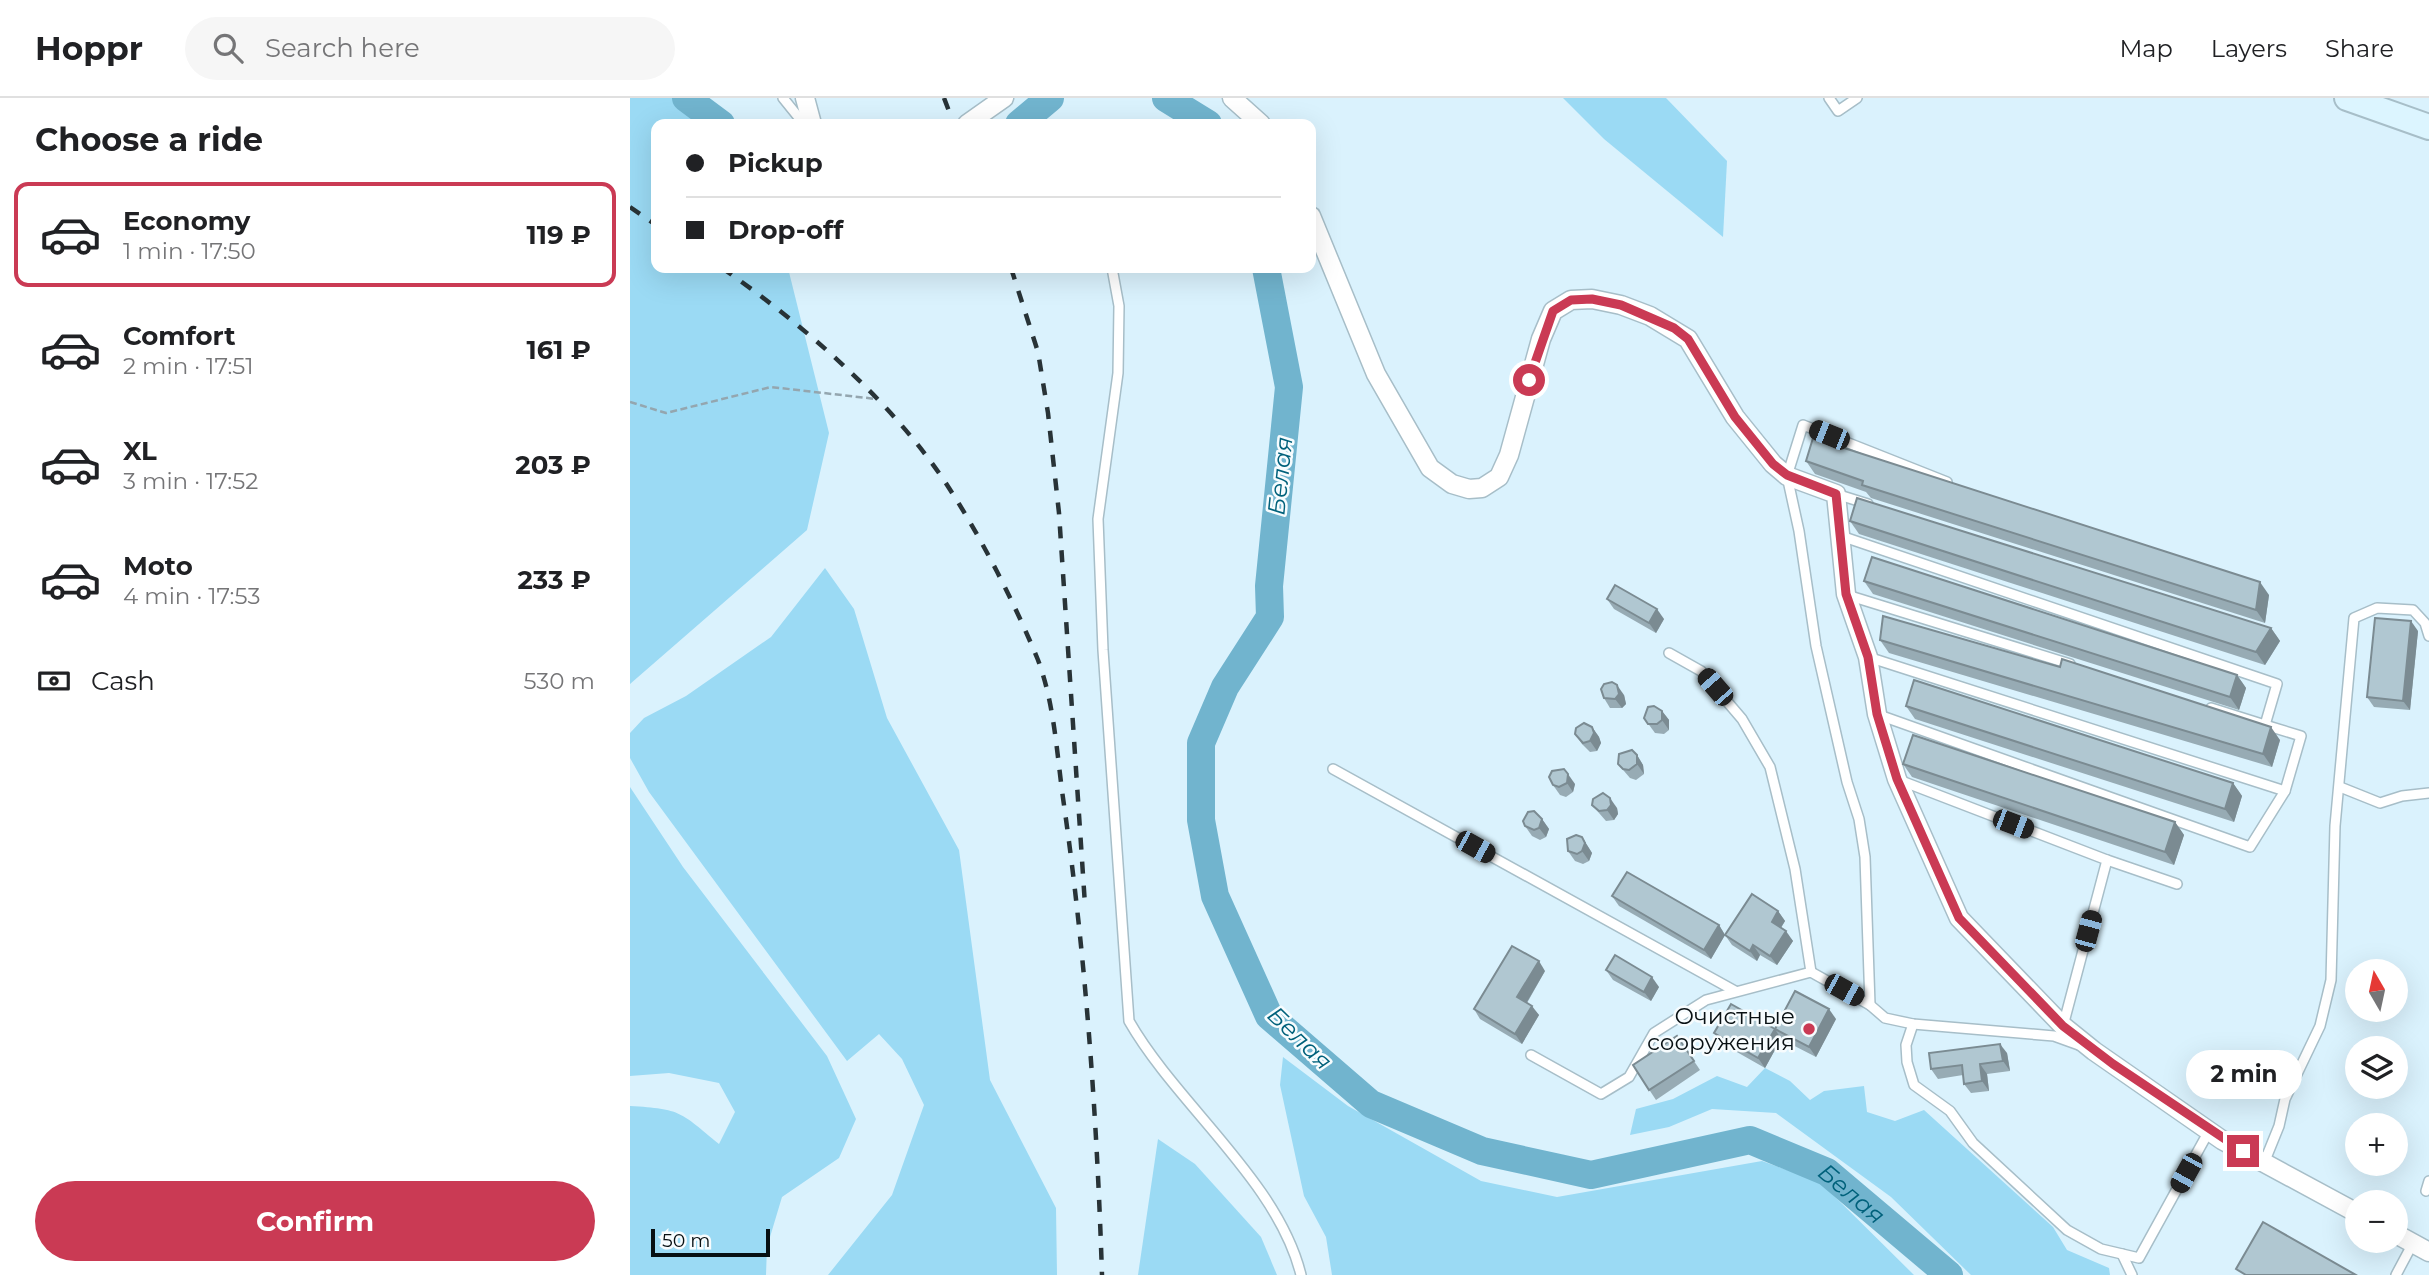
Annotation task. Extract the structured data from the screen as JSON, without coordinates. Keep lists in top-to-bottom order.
{
  "water": ["Белая"],
  "places": ["Очистные сооружения"],
  "scale_bar": "50 m",
  "north": "top",
  "page": {
    "header": "Hoppr",
    "search": "Search here",
    "nav": ["Map", "Layers", "Share"],
    "heading": "Choose a ride",
    "banner": ["Pickup", "Drop-off"],
    "list": [
      {
        "name": "Economy",
        "note": "1 min · 17:50",
        "value": "119 ₽"
      },
      {
        "name": "Comfort",
        "note": "2 min · 17:51",
        "value": "161 ₽"
      },
      {
        "name": "XL",
        "note": "3 min · 17:52",
        "value": "203 ₽"
      },
      {
        "name": "Moto",
        "note": "4 min · 17:53",
        "value": "233 ₽"
      }
    ],
    "pay": ["Cash", "530 m"],
    "map_buttons": ["+", "−"],
    "bubble": "2 min",
    "buttons": "Confirm",
    "scale": "50 m"
  }
}
